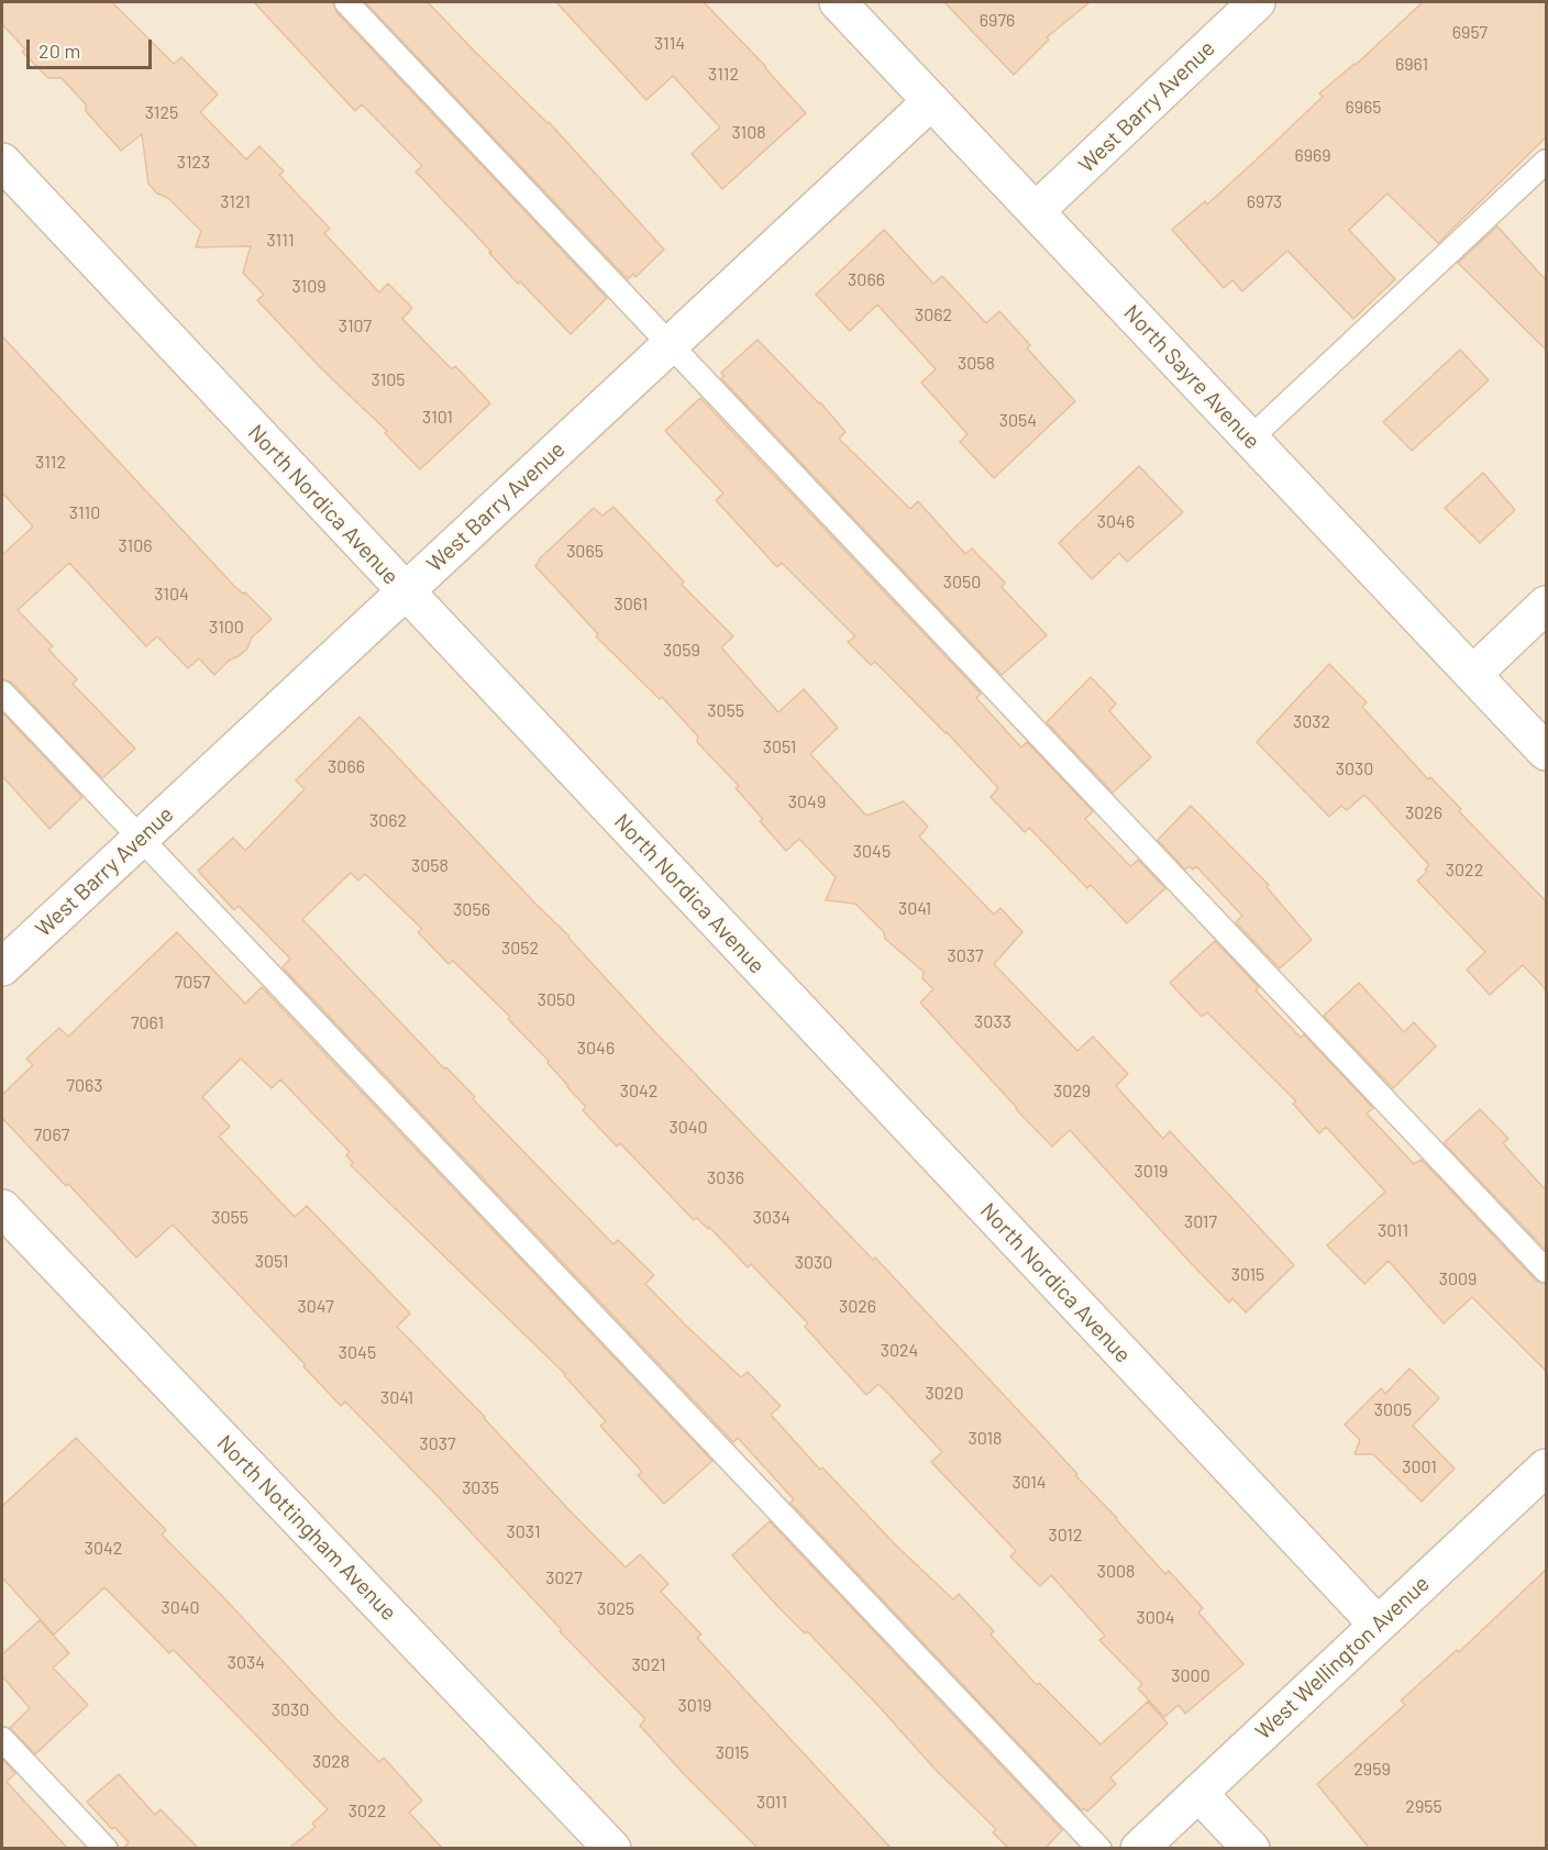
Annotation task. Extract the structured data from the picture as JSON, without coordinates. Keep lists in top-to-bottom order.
{
  "streets": {
    "street": [
      "West Barry Avenue",
      "North Sayre Avenue",
      "North Nordica Avenue",
      "North Nottingham Avenue",
      "West Wellington Avenue"
    ]
  },
  "crossings": [
    ["West Barry Avenue", "North Sayre Avenue"],
    ["West Barry Avenue", "North Nordica Avenue"],
    ["North Nordica Avenue", "West Wellington Avenue"]
  ],
  "house_numbers": [
    "6976",
    "6957",
    "3114",
    "6961",
    "3112",
    "6965",
    "3125",
    "3108",
    "6969",
    "3123",
    "3121",
    "6973",
    "3111",
    "3066",
    "3109",
    "3062",
    "3107",
    "3058",
    "3105",
    "3101",
    "3054",
    "3112",
    "3110",
    "3046",
    "3106",
    "3065",
    "3050",
    "3104",
    "3061",
    "3100",
    "3059",
    "3055",
    "3032",
    "3051",
    "3066",
    "3030",
    "3049",
    "3026",
    "3062",
    "3045",
    "3058",
    "3022",
    "3041",
    "3056",
    "3052",
    "3037",
    "7057",
    "3050",
    "3033",
    "7061",
    "3046",
    "7063",
    "3042",
    "3029",
    "3040",
    "7067",
    "3019",
    "3036",
    "3055",
    "3034",
    "3017",
    "3011",
    "3051",
    "3030",
    "3015",
    "3009",
    "3047",
    "3026",
    "3024",
    "3045",
    "3020",
    "3041",
    "3005",
    "3018",
    "3037",
    "3001",
    "3014",
    "3035",
    "3031",
    "3012",
    "3042",
    "3008",
    "3027",
    "3040",
    "3025",
    "3004",
    "3034",
    "3021",
    "3000",
    "3019",
    "3030",
    "3015",
    "3028",
    "2959",
    "3011",
    "2955",
    "3022"
  ],
  "scale_bar": "20 m"
}
